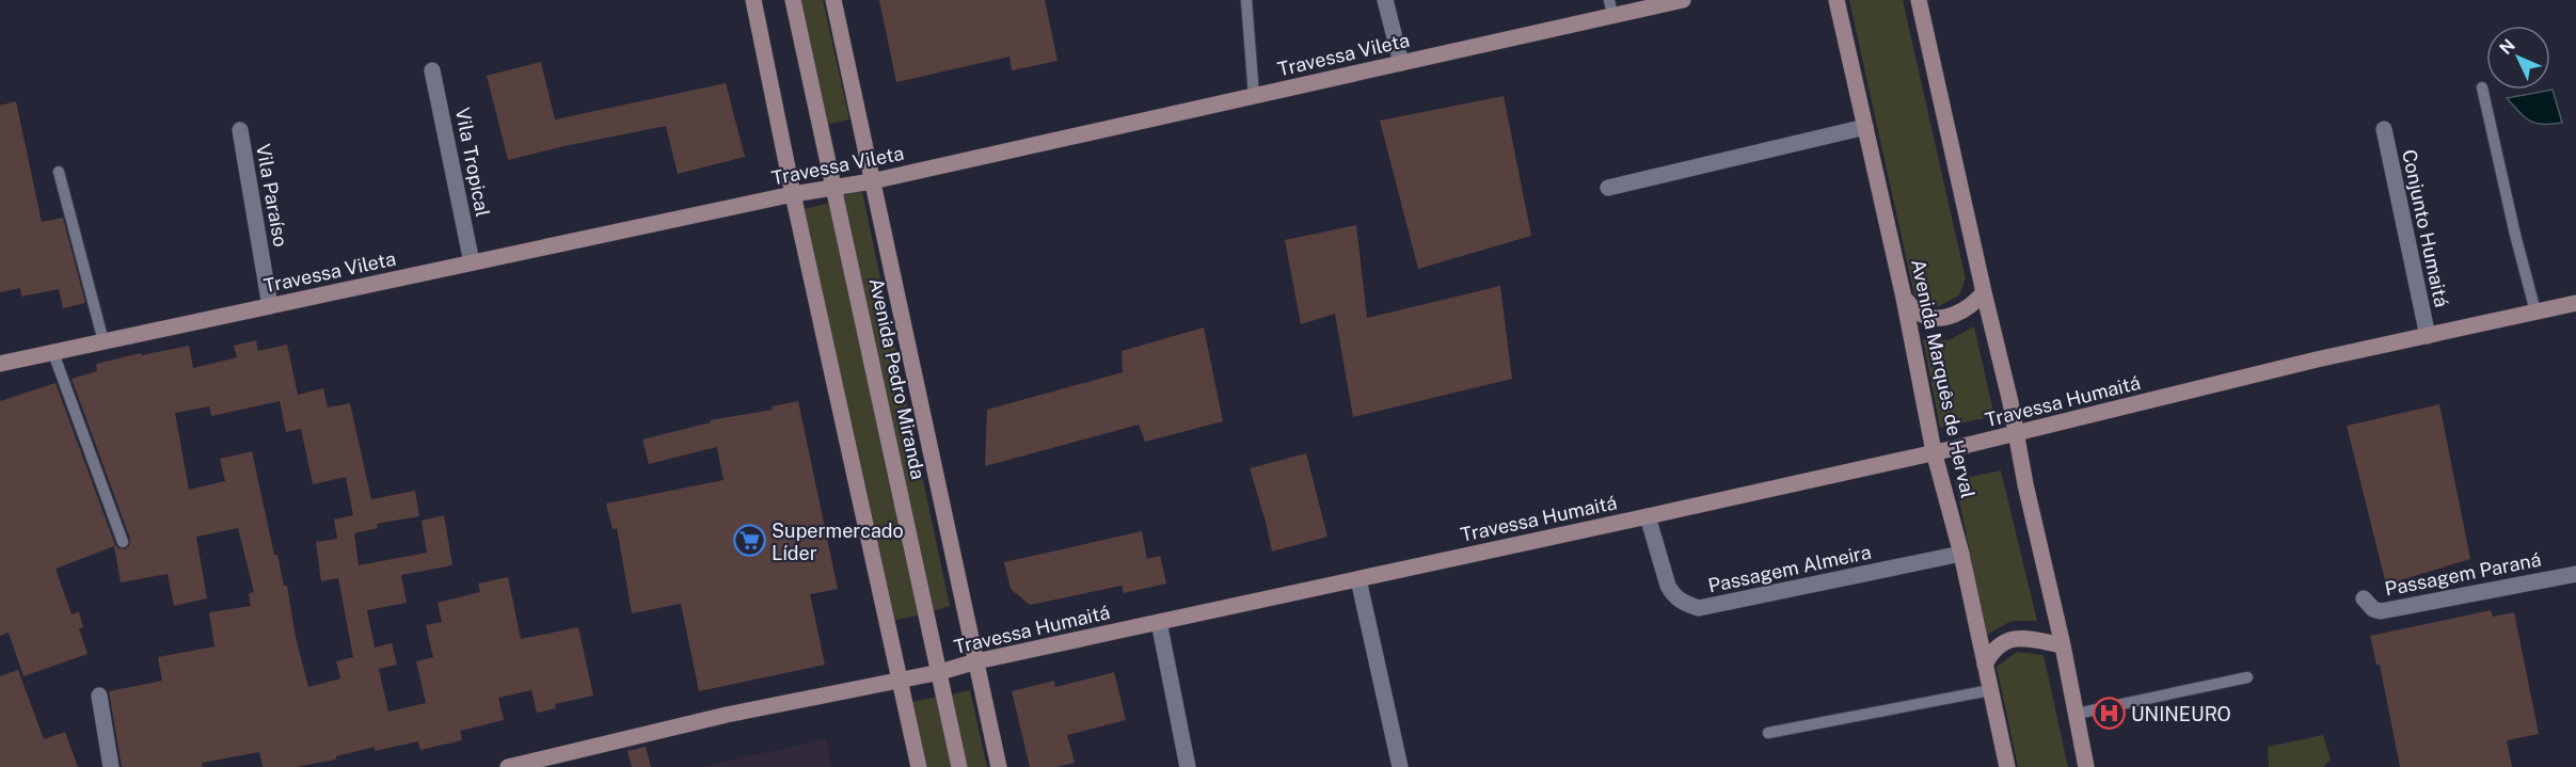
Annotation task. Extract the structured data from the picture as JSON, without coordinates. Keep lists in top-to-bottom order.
{
  "streets": {
    "main road": [
      "Travessa Vileta",
      "Avenida Pedro Miranda",
      "Avenida Marquês de Herval",
      "Travessa Humaitá"
    ],
    "street": [
      "Vila Tropical",
      "Vila Paraíso",
      "Conjunto Humaitá",
      "Passagem Almeira",
      "Passagem Paraná"
    ]
  },
  "crossings": [
    ["Travessa Vileta", "Vila Tropical"],
    ["Travessa Vileta", "Vila Paraíso"],
    ["Travessa Vileta", "Avenida Pedro Miranda"],
    ["Conjunto Humaitá", "Travessa Humaitá"],
    ["Avenida Pedro Miranda", "Travessa Humaitá"],
    ["Avenida Marquês de Herval", "Travessa Humaitá"],
    ["Avenida Marquês de Herval", "Passagem Almeira"],
    ["Travessa Humaitá", "Passagem Almeira"]
  ],
  "places": {
    "supermarket": ["Supermercado Líder"],
    "hospital": ["UNINEURO"]
  },
  "north": "top left"
}
